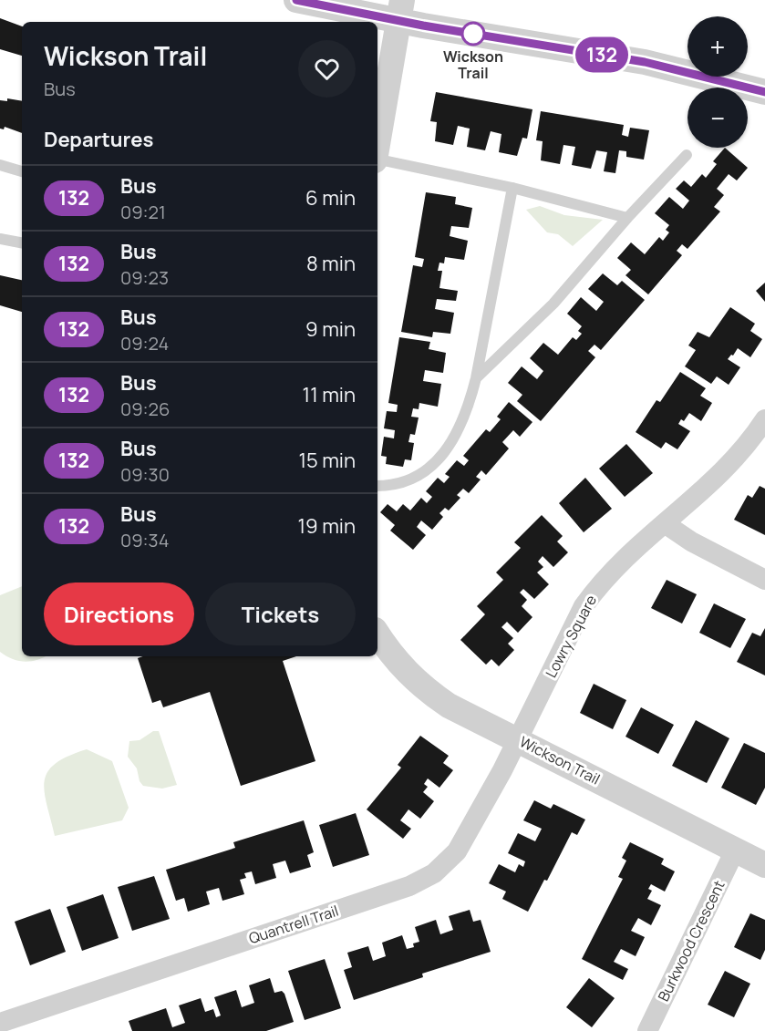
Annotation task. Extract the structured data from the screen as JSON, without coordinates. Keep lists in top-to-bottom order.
{
  "streets": {
    "street": [
      "Lowry Square",
      "Wickson Trail",
      "Quantrell Trail",
      "Burkwood Crescent"
    ]
  },
  "crossings": [
    ["Lowry Square", "Wickson Trail"],
    ["Lowry Square", "Quantrell Trail"],
    ["Wickson Trail", "Quantrell Trail"],
    ["Wickson Trail", "Burkwood Crescent"]
  ],
  "places": ["Wickson Trail"],
  "lines": ["bus line 132"],
  "page": {
    "on_map": "132",
    "map_buttons": ["+", "−"],
    "heading": [
      ["Wickson Trail", "Bus"],
      "Departures"
    ],
    "list": [
      {
        "mark": "132",
        "name": "Bus",
        "note": "09:21",
        "value": "6 min"
      },
      {
        "mark": "132",
        "name": "Bus",
        "note": "09:23",
        "value": "8 min"
      },
      {
        "mark": "132",
        "name": "Bus",
        "note": "09:24",
        "value": "9 min"
      },
      {
        "mark": "132",
        "name": "Bus",
        "note": "09:26",
        "value": "11 min"
      },
      {
        "mark": "132",
        "name": "Bus",
        "note": "09:30",
        "value": "15 min"
      },
      {
        "mark": "132",
        "name": "Bus",
        "note": "09:34",
        "value": "19 min"
      }
    ],
    "buttons": ["Directions", "Tickets"]
  }
}
